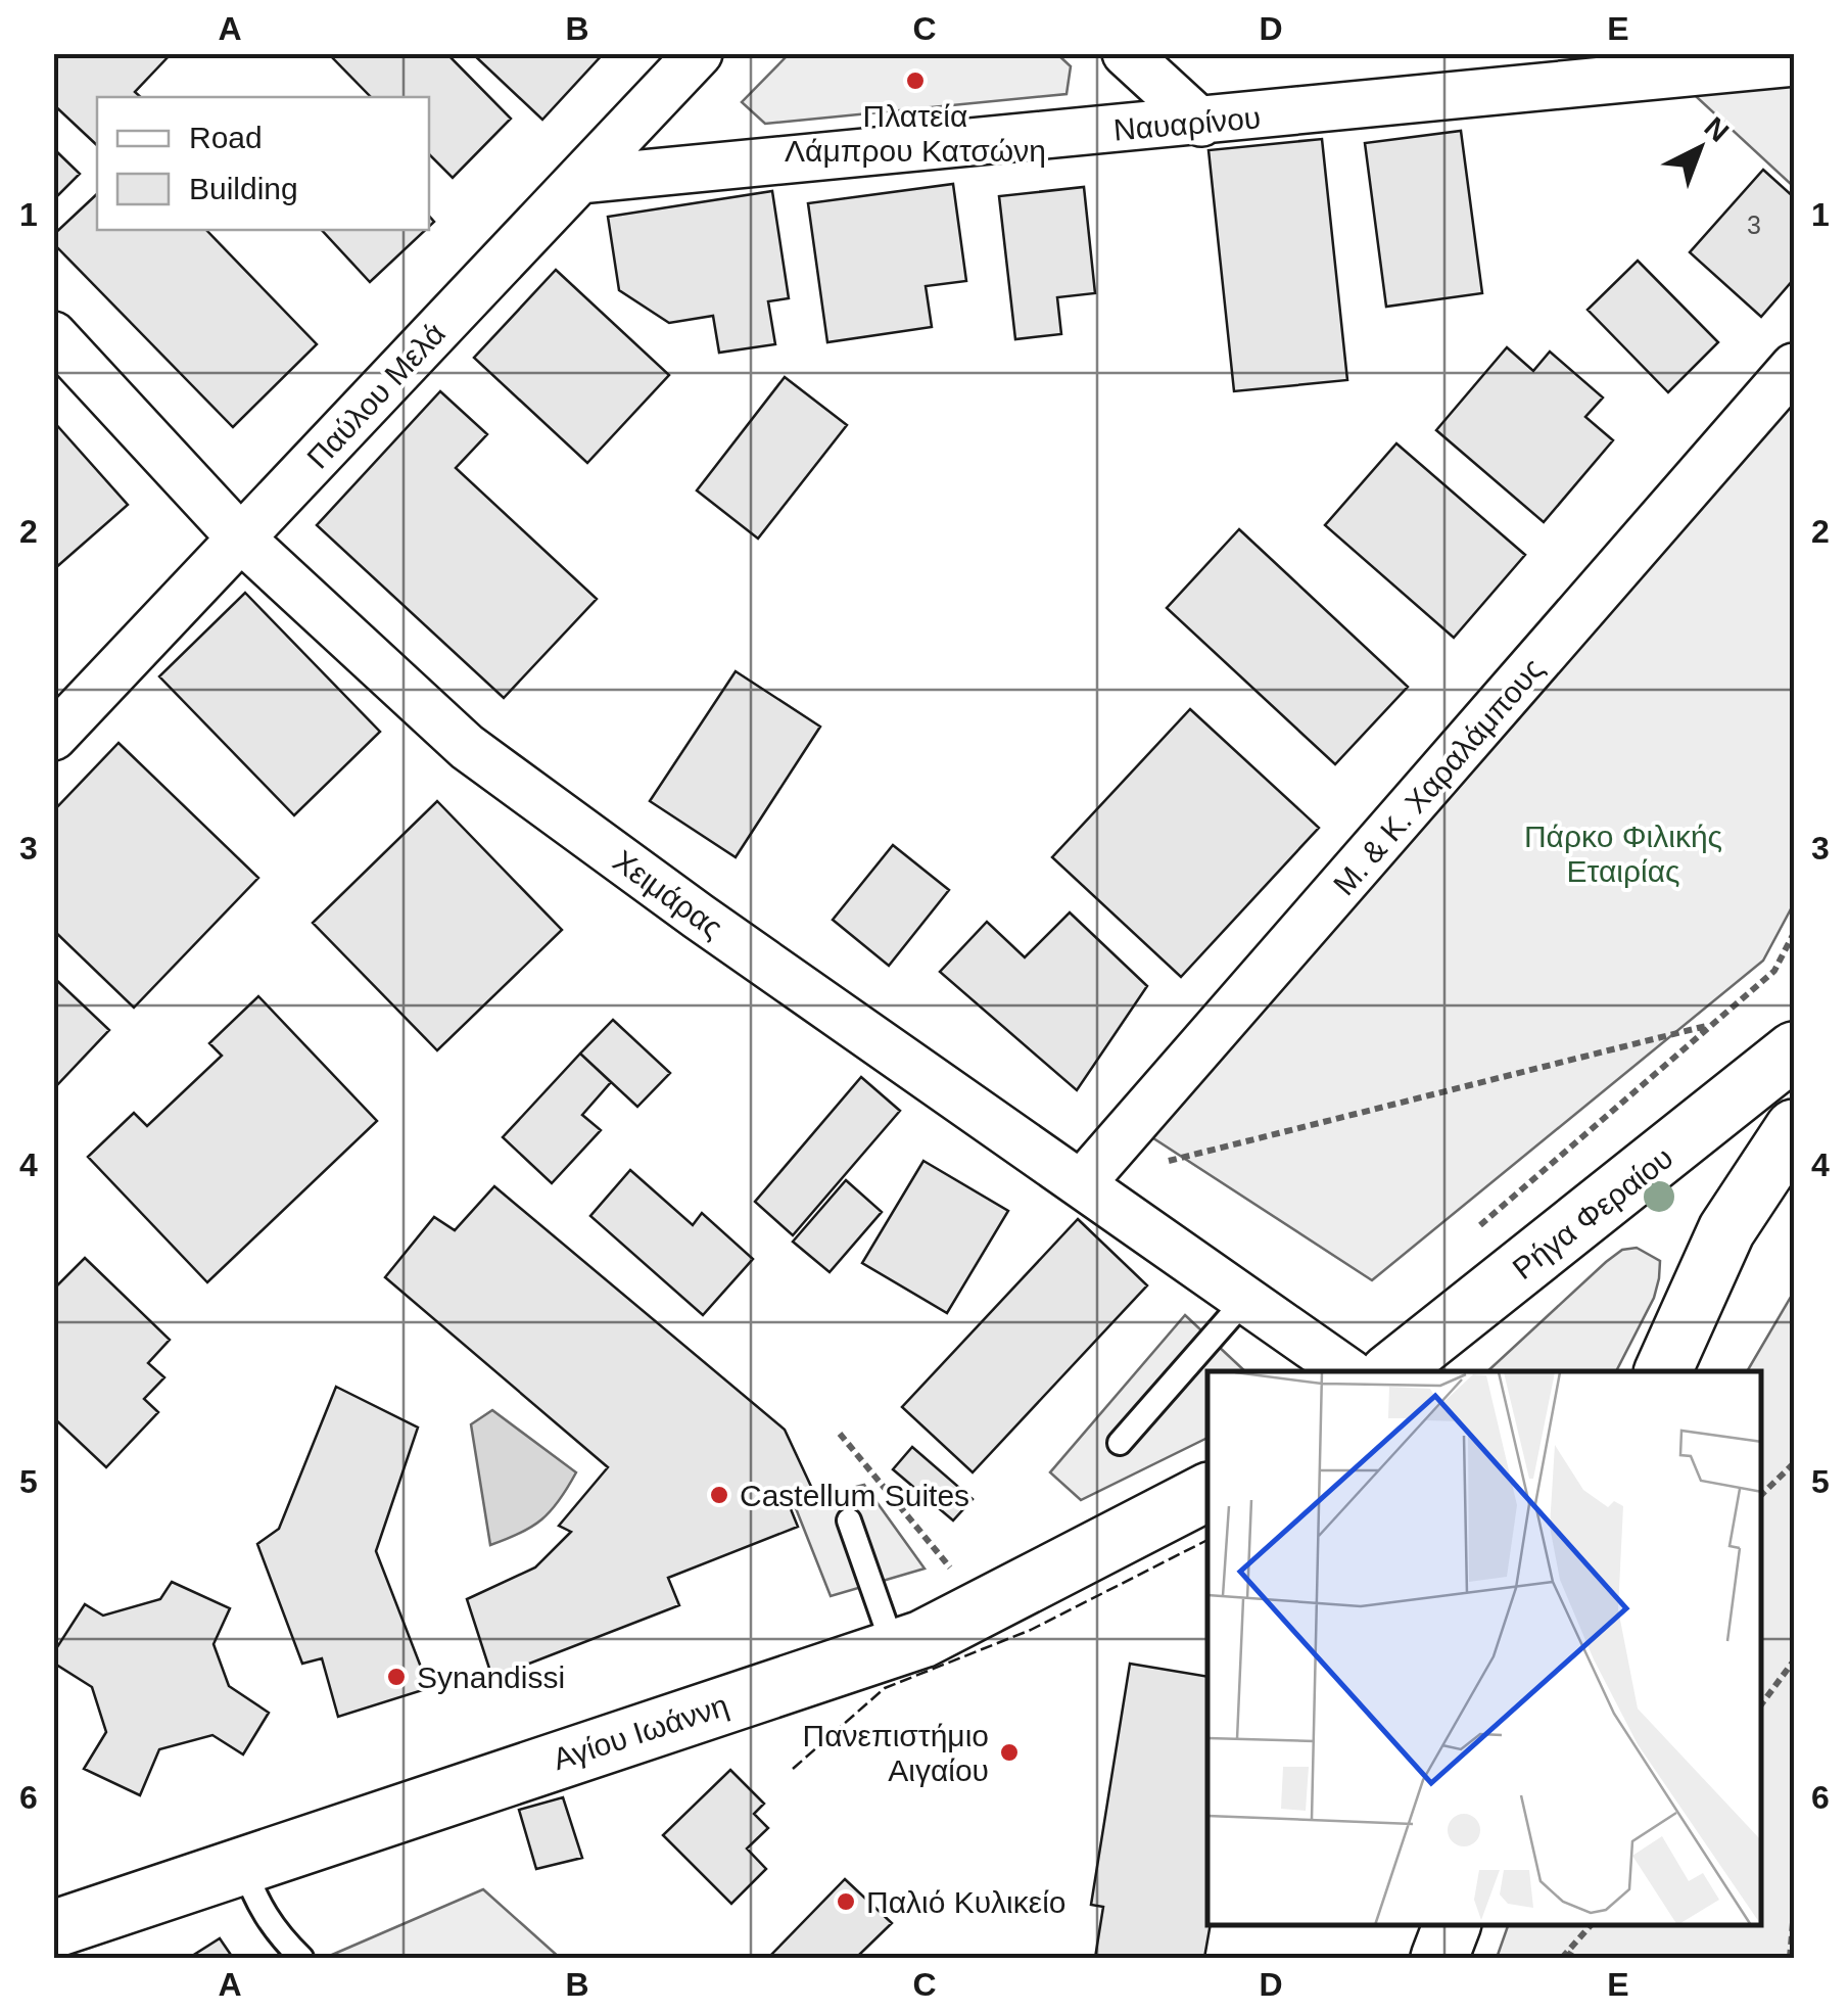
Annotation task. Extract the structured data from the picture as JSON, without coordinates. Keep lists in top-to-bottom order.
{
  "streets": {
    "street": [
      "Ναυαρίνου",
      "Παύλου Μελά",
      "Μ. & Κ. Χαραλάμπους",
      "Χειμάρας",
      "Ρήγα Φεραίου",
      "Αγίου Ιωάννη"
    ]
  },
  "crossings": [
    ["Ναυαρίνου", "Παύλου Μελά"],
    ["Παύλου Μελά", "Χειμάρας"],
    ["Μ. & Κ. Χαραλάμπους", "Χειμάρας"]
  ],
  "parks": ["Πάρκο Φιλικής Εταιρίας"],
  "places": [
    "Πλατεία Λάμπρου Κατσώνη",
    "Castellum Suites",
    "Synandissi",
    "Πανεπιστήμιο Αιγαίου",
    "Παλιό Κυλικείο"
  ],
  "house_numbers": ["3"],
  "legend": ["Road", "Building"],
  "north": "top right",
  "grid": {
    "columns": [
      "A",
      "B",
      "C",
      "D",
      "E"
    ],
    "rows": [
      "1",
      "2",
      "3",
      "4",
      "5",
      "6"
    ]
  }
}
